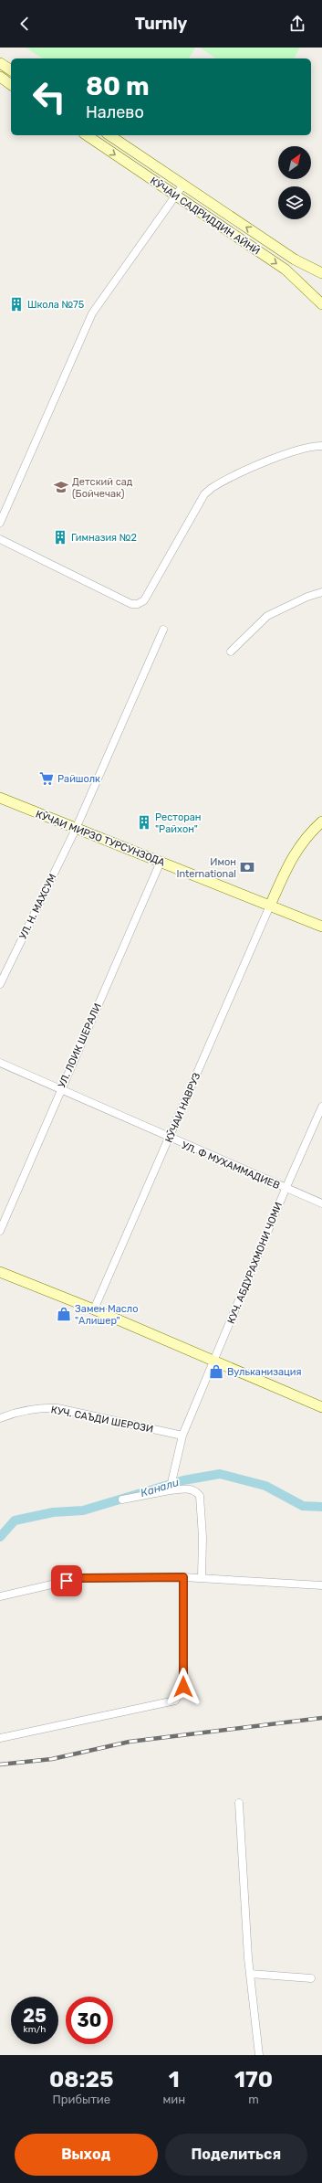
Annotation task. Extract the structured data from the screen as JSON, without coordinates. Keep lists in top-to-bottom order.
{
  "streets": {
    "street": [
      "КӮЧАИ САДРИДДИН АЙНӢ",
      "КӮЧАИ МИРЗО ТУРСУНЗОДА",
      "УЛ. Н. МАХСУМ",
      "УЛ. ЛОИК ШЕРАЛИ",
      "КӮЧАИ НАВРУЗ",
      "УЛ. Ф МУХАММАДИЕВ",
      "КУЧ. АБДУРАХМОНИ ЧОМИ",
      "КУЧ. САЪДИ ШЕРОЗИ"
    ]
  },
  "crossings": [
    ["КӮЧАИ МИРЗО ТУРСУНЗОДА", "УЛ. Н. МАХСУМ"],
    ["КӮЧАИ МИРЗО ТУРСУНЗОДА", "УЛ. ЛОИК ШЕРАЛИ"],
    ["КӮЧАИ МИРЗО ТУРСУНЗОДА", "КӮЧАИ НАВРУЗ"],
    ["УЛ. ЛОИК ШЕРАЛИ", "УЛ. Ф МУХАММАДИЕВ"],
    ["КӮЧАИ НАВРУЗ", "УЛ. Ф МУХАММАДИЕВ"],
    ["УЛ. Ф МУХАММАДИЕВ", "КУЧ. АБДУРАХМОНИ ЧОМИ"],
    ["КУЧ. АБДУРАХМОНИ ЧОМИ", "КУЧ. САЪДИ ШЕРОЗИ"]
  ],
  "water": ["Канали"],
  "places": {
    "building": ["Школа №75", "Гимназия №2", "Ресторан \"Райхон\""],
    "school or university": ["Детский сад (Бойчечак)"],
    "supermarket": ["Райшолк"],
    "bank": ["Имон International"],
    "shop": ["Замен Масло \"Алишер\"", "Вульканизация"]
  },
  "north": "top right",
  "page": {
    "header": "Turnly",
    "turn": ["80 m", "Налево"],
    "speed": "25 km/h",
    "limit": "30",
    "eta": [
      "08:25",
      "Прибытие",
      "1",
      "мин",
      "170",
      "m"
    ],
    "buttons": ["Выход", "Поделиться"]
  }
}
